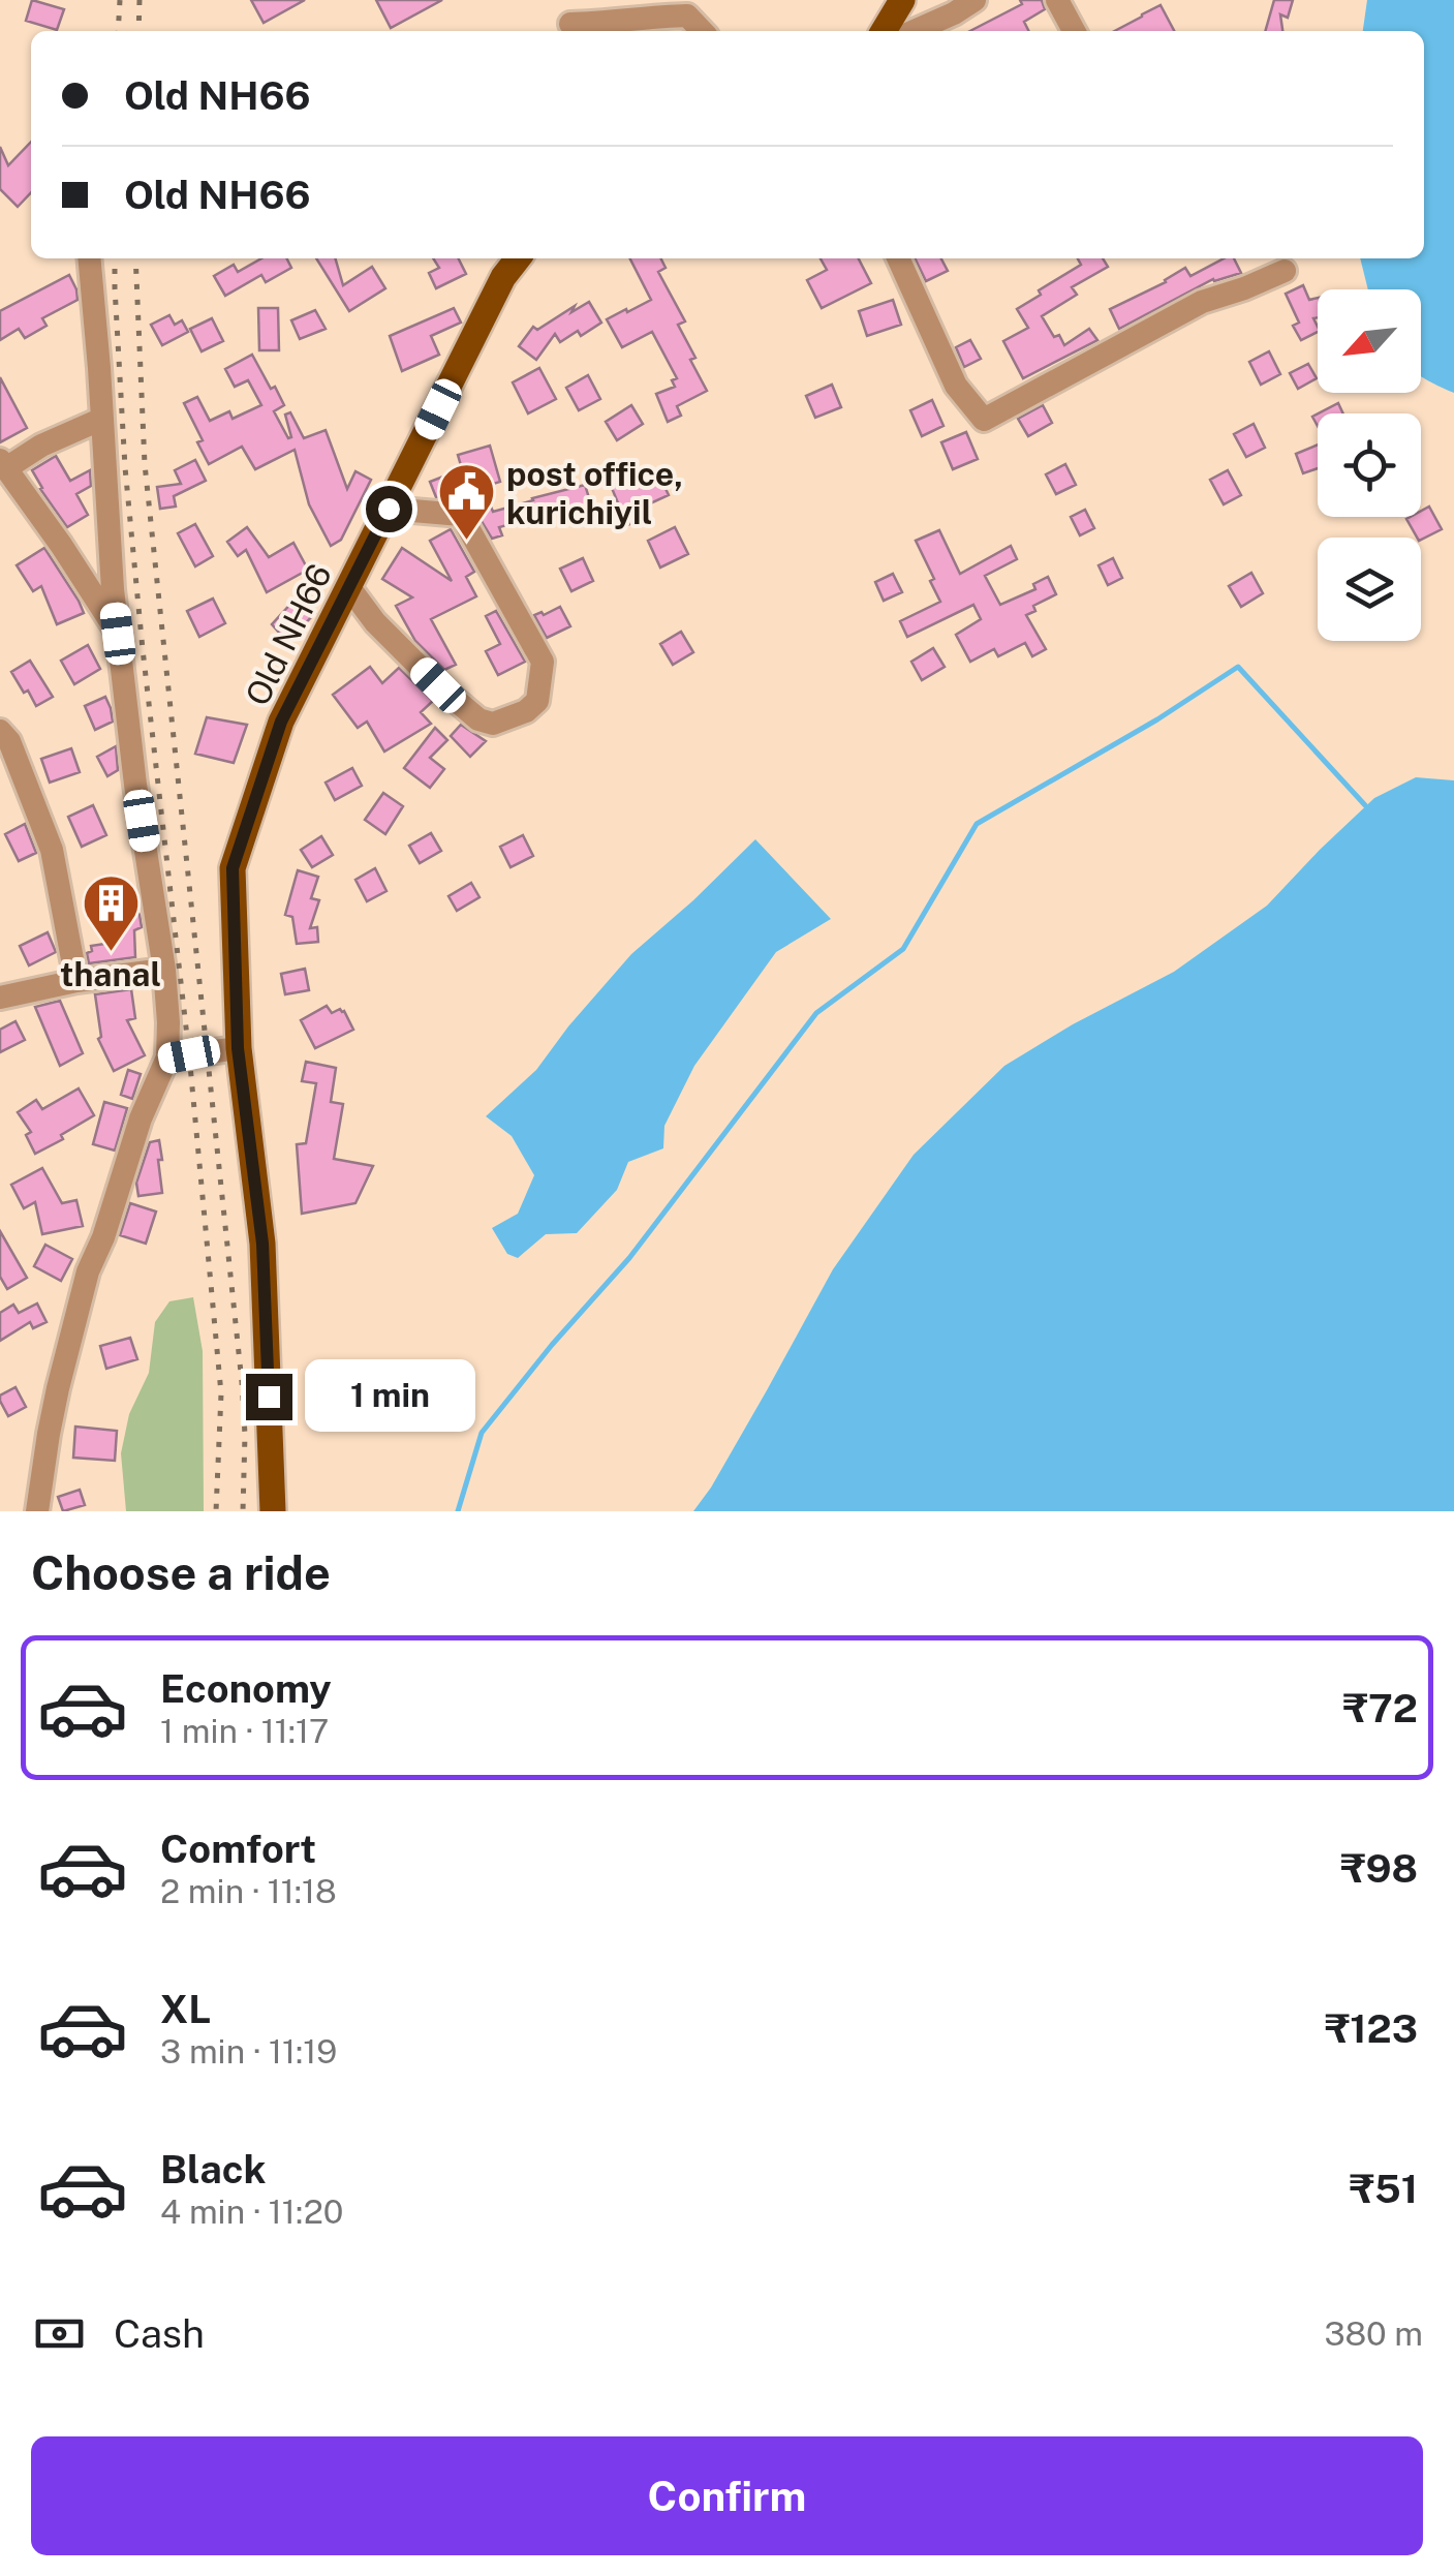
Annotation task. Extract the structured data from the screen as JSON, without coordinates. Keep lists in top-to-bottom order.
{
  "streets": {
    "main road": ["Old NH66"]
  },
  "places": {
    "public building": ["post office, kurichiyil"],
    "building": ["thanal"]
  },
  "north": "bottom left",
  "page": {
    "banner": ["Old NH66", "Old NH66"],
    "bubble": "1 min",
    "heading": "Choose a ride",
    "list": [
      {
        "name": "Economy",
        "note": "1 min · 11:17",
        "value": "₹72"
      },
      {
        "name": "Comfort",
        "note": "2 min · 11:18",
        "value": "₹98"
      },
      {
        "name": "XL",
        "note": "3 min · 11:19",
        "value": "₹123"
      },
      {
        "name": "Black",
        "note": "4 min · 11:20",
        "value": "₹51"
      }
    ],
    "pay": ["Cash", "380 m"],
    "buttons": "Confirm"
  }
}
